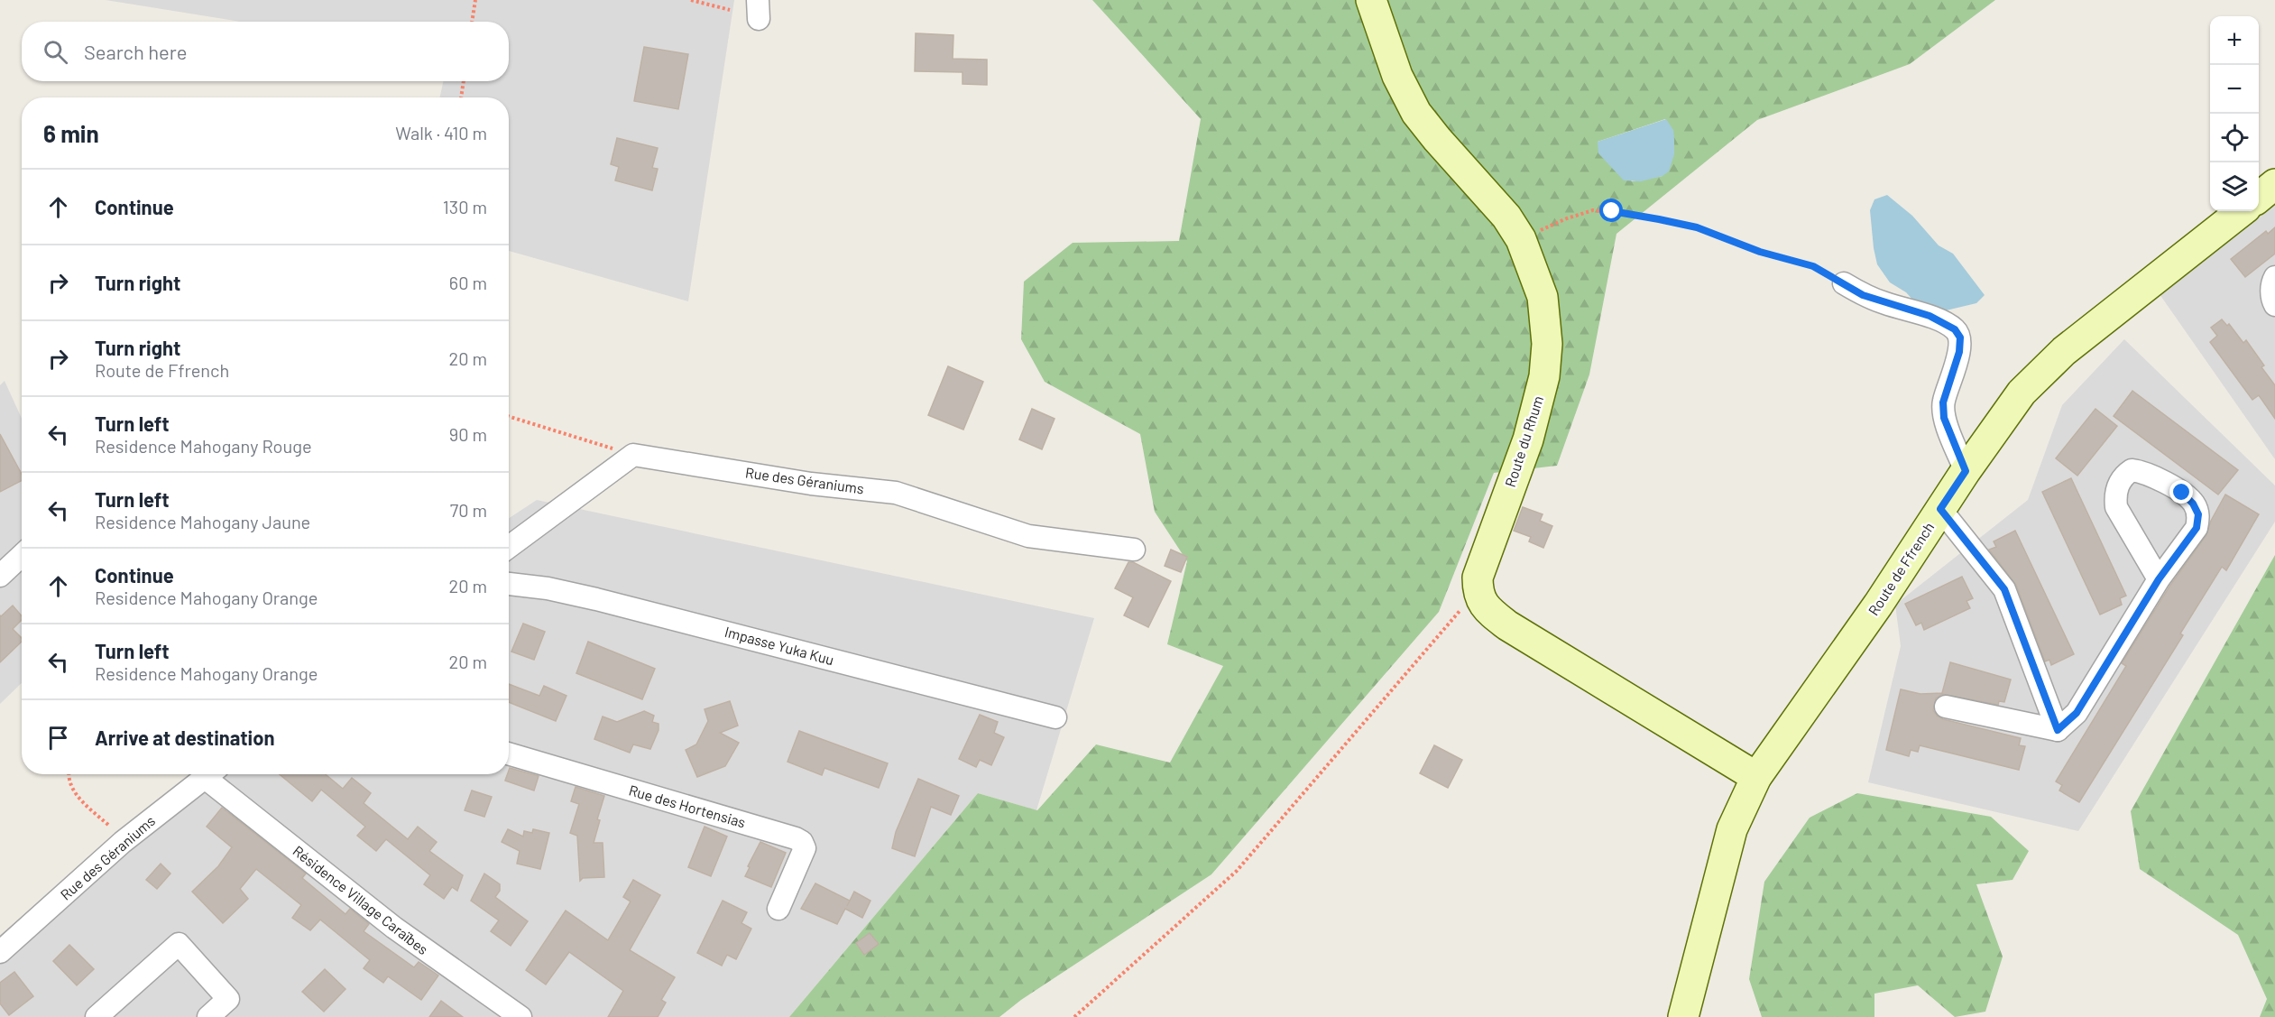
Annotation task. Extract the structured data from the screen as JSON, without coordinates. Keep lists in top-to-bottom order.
{
  "streets": {
    "main road": ["Route du Rhum", "Route de Ffrench"],
    "street": [
      "Rue des Géraniums",
      "Impasse Yuka Kuu",
      "Rue des Hortensias",
      "Résidence Village Caraïbes"
    ]
  },
  "page": {
    "map_buttons": ["+", "−"],
    "search": "Search here",
    "heading": ["6 min", "Walk · 410 m"],
    "list": [
      ["Continue", "130 m"],
      ["Turn right", "60 m"],
      ["Turn right", "Route de Ffrench", "20 m"],
      ["Turn left", "Residence Mahogany Rouge", "90 m"],
      ["Turn left", "Residence Mahogany Jaune", "70 m"],
      ["Continue", "Residence Mahogany Orange", "20 m"],
      ["Turn left", "Residence Mahogany Orange", "20 m"],
      "Arrive at destination"
    ]
  }
}
